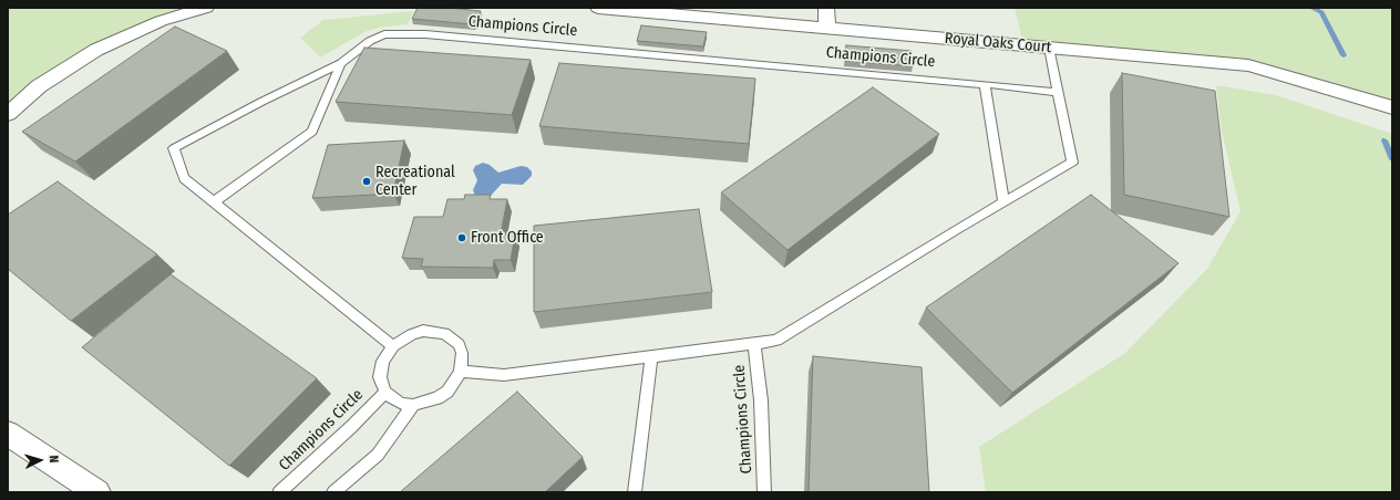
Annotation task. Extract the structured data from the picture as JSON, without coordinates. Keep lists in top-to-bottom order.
{
  "streets": {
    "street": ["Royal Oaks Court"],
    "lane": ["Champions Circle"]
  },
  "crossings": [
    ["Champions Circle", "Royal Oaks Court"]
  ],
  "places": ["Recreational Center", "Front Office"],
  "north": "right"
}
